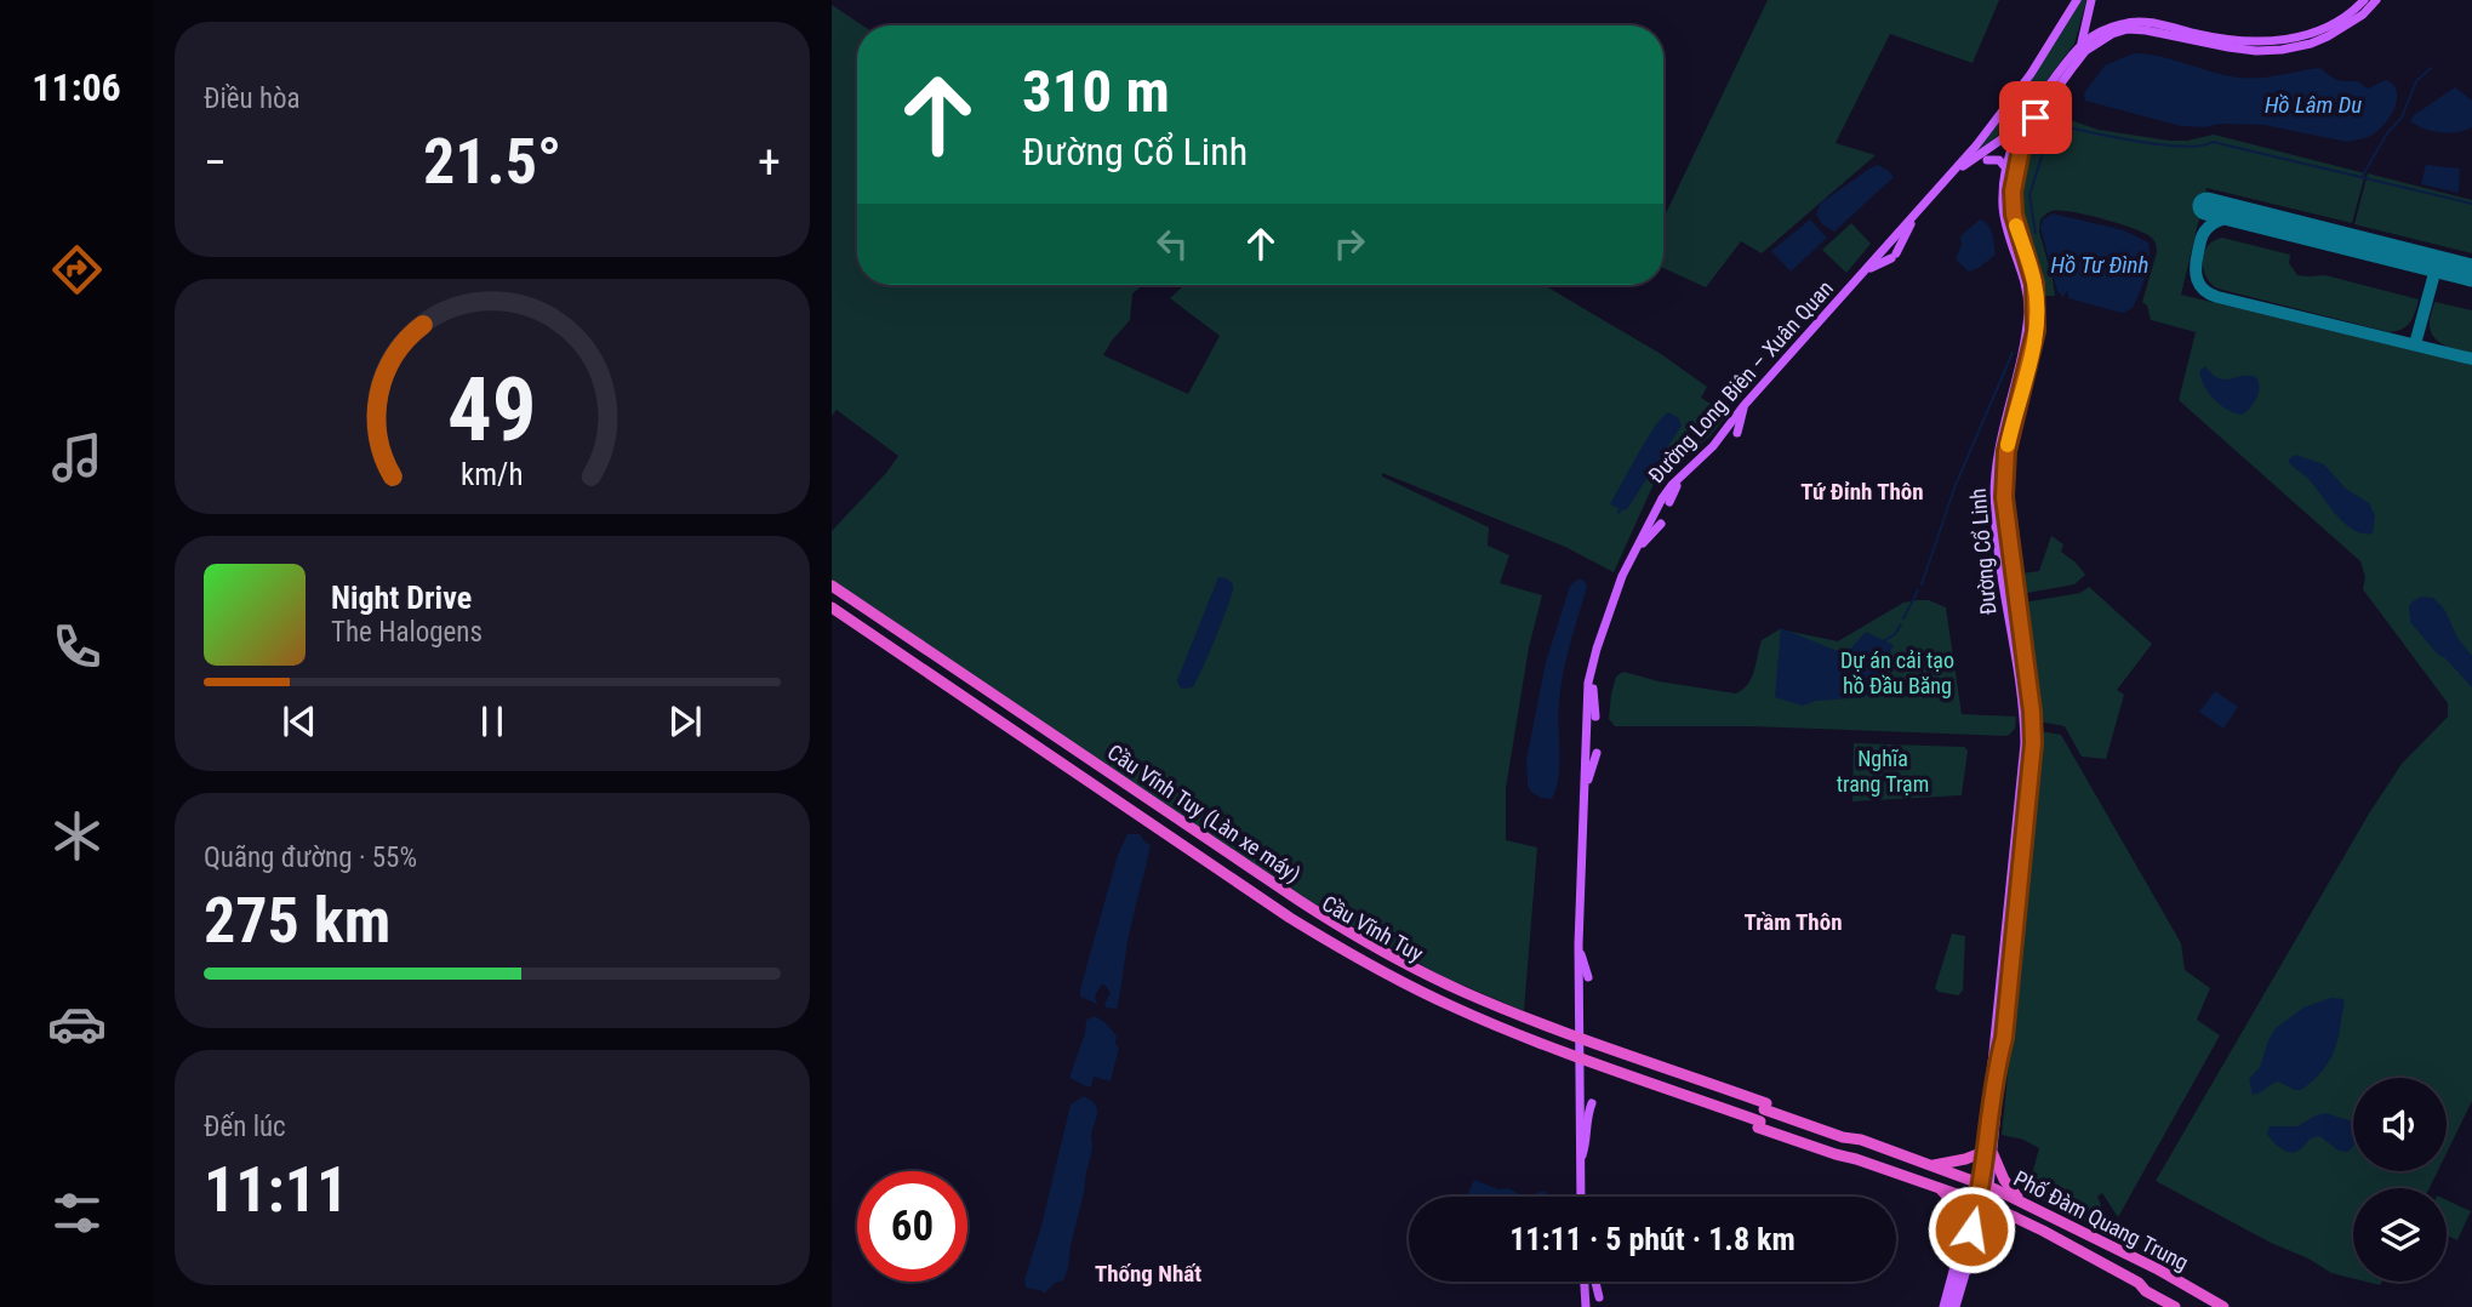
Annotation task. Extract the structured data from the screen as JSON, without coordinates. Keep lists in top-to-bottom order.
{
  "streets": {
    "highway": ["Cầu Vĩnh Tuy (Làn xe máy)", "Cầu Vĩnh Tuy", "Phố Đàm Quang Trung"],
    "main road": ["Đường Long Biên – Xuân Quan", "Đường Cổ Linh"]
  },
  "crossings": [
    ["Đường Cổ Linh", "Phố Đàm Quang Trung"],
    ["Cầu Vĩnh Tuy (Làn xe máy)", "Cầu Vĩnh Tuy"],
    ["Cầu Vĩnh Tuy", "Phố Đàm Quang Trung"]
  ],
  "districts": ["Tứ Đỉnh Thôn", "Trầm Thôn", "Thống Nhất"],
  "water": ["Hồ Lâm Du", "Hồ Tư Đình"],
  "parks": ["Dự án cải tạo hồ Đầu Băng", "Nghĩa trang Trạm"],
  "page": {
    "tabs": "11:06",
    "tile": [
      "Điều hòa",
      ["Quãng đường · 55%", "275 km"],
      ["Đến lúc", "11:11"]
    ],
    "turn": ["310 m", "Đường Cổ Linh"],
    "heat": ["−", "21.5°", "+"],
    "song": ["Night Drive", "The Halogens"],
    "limit": "60",
    "trip": "11:11 · 5 phút · 1.8 km",
    "gauge": ["49", "km/h"]
  }
}
